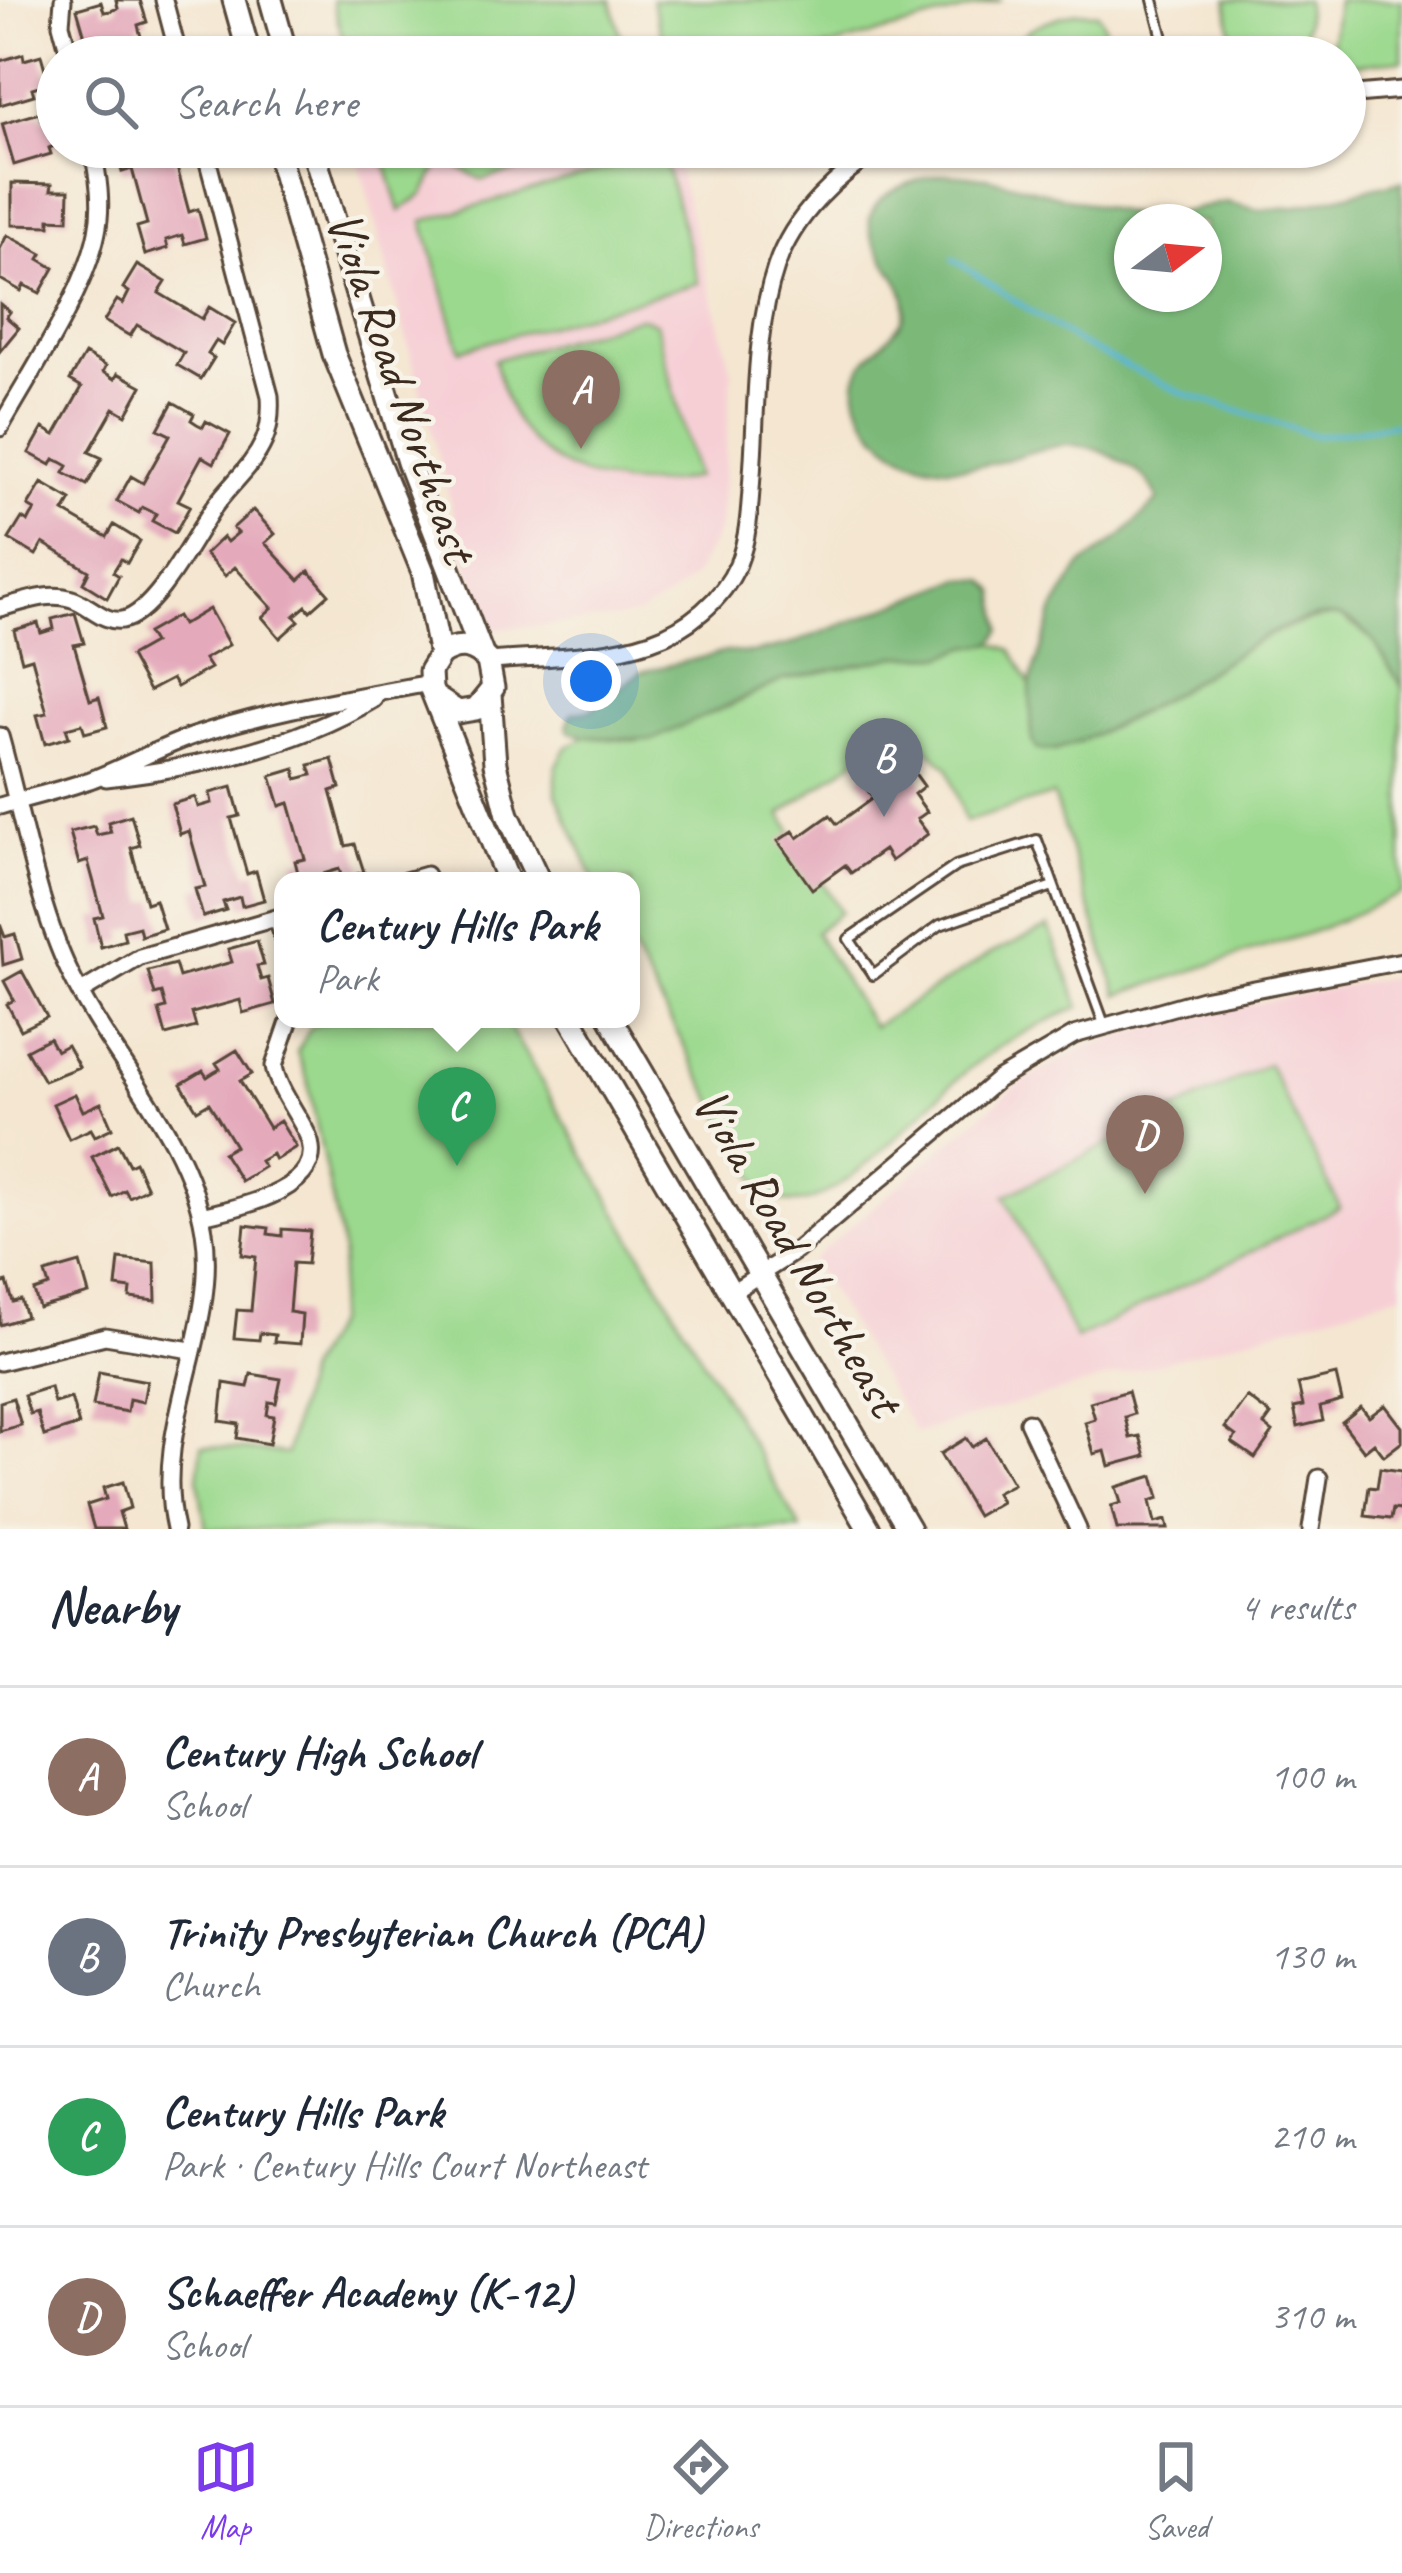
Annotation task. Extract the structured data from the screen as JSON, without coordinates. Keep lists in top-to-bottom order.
{
  "streets": {
    "main road": ["Viola Road Northeast"]
  },
  "north": "right",
  "page": {
    "search": "Search here",
    "pins": [
      "A",
      "B",
      "C",
      "D"
    ],
    "popup": ["Century Hills Park", "Park"],
    "heading": ["Nearby", "4 results"],
    "list": [
      {
        "mark": "A",
        "name": "Century High School",
        "note": "School",
        "value": "100 m"
      },
      {
        "mark": "B",
        "name": "Trinity Presbyterian Church (PCA)",
        "note": "Church",
        "value": "130 m"
      },
      {
        "mark": "C",
        "name": "Century Hills Park",
        "note": "Park · Century Hills Court Northeast",
        "value": "210 m"
      },
      {
        "mark": "D",
        "name": "Schaeffer Academy (K-12)",
        "note": "School",
        "value": "310 m"
      }
    ],
    "nav": ["Map", "Directions", "Saved"]
  }
}
